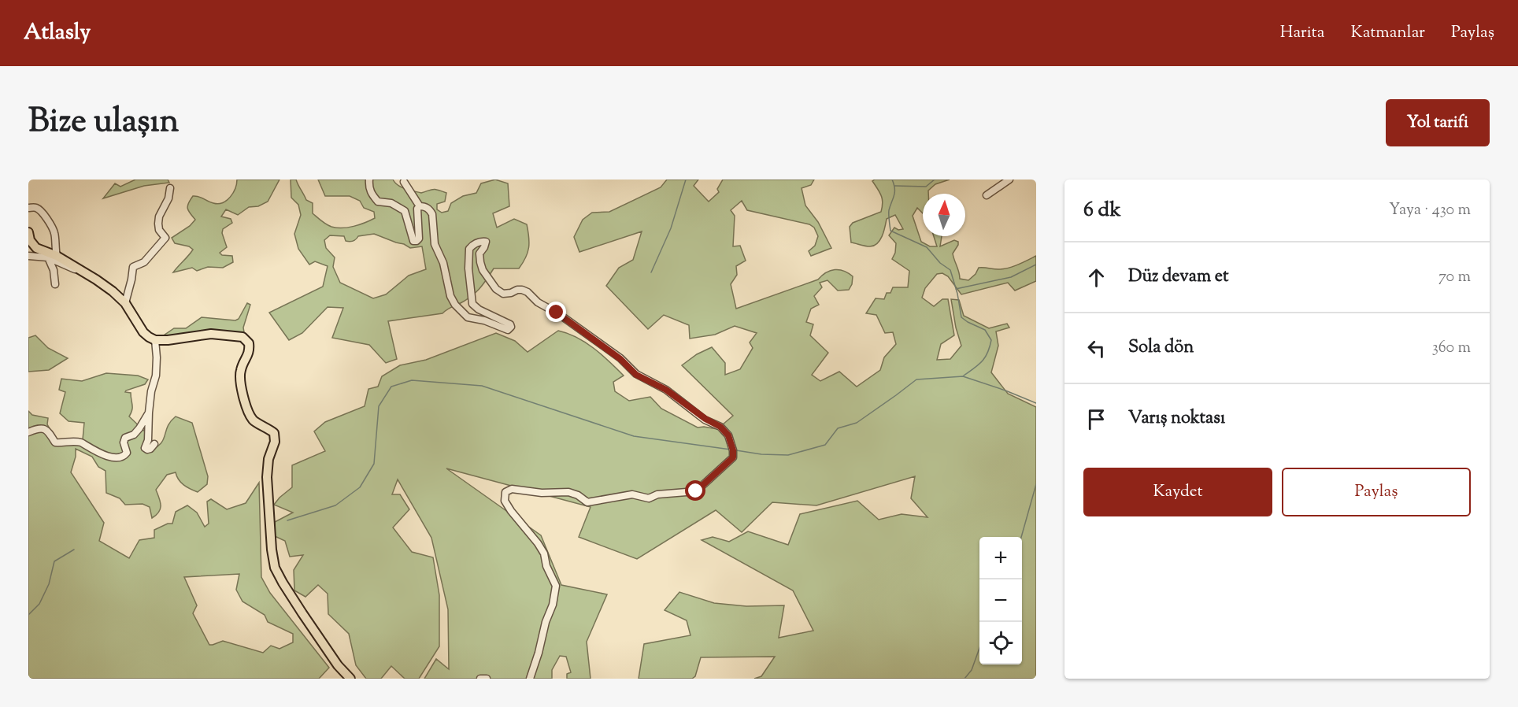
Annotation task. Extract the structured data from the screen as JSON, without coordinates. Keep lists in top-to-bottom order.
{
  "north": "top",
  "page": {
    "header": "Atlasly",
    "nav": ["Harita", "Katmanlar", "Paylaş"],
    "title": "Bize ulaşın",
    "buttons": [
      "Yol tarifi",
      ["Kaydet", "Paylaş"]
    ],
    "heading": ["6 dk", "Yaya · 430 m"],
    "list": [
      ["Düz devam et", "70 m"],
      ["Sola dön", "360 m"],
      "Varış noktası"
    ],
    "map_buttons": ["+", "−"]
  }
}
